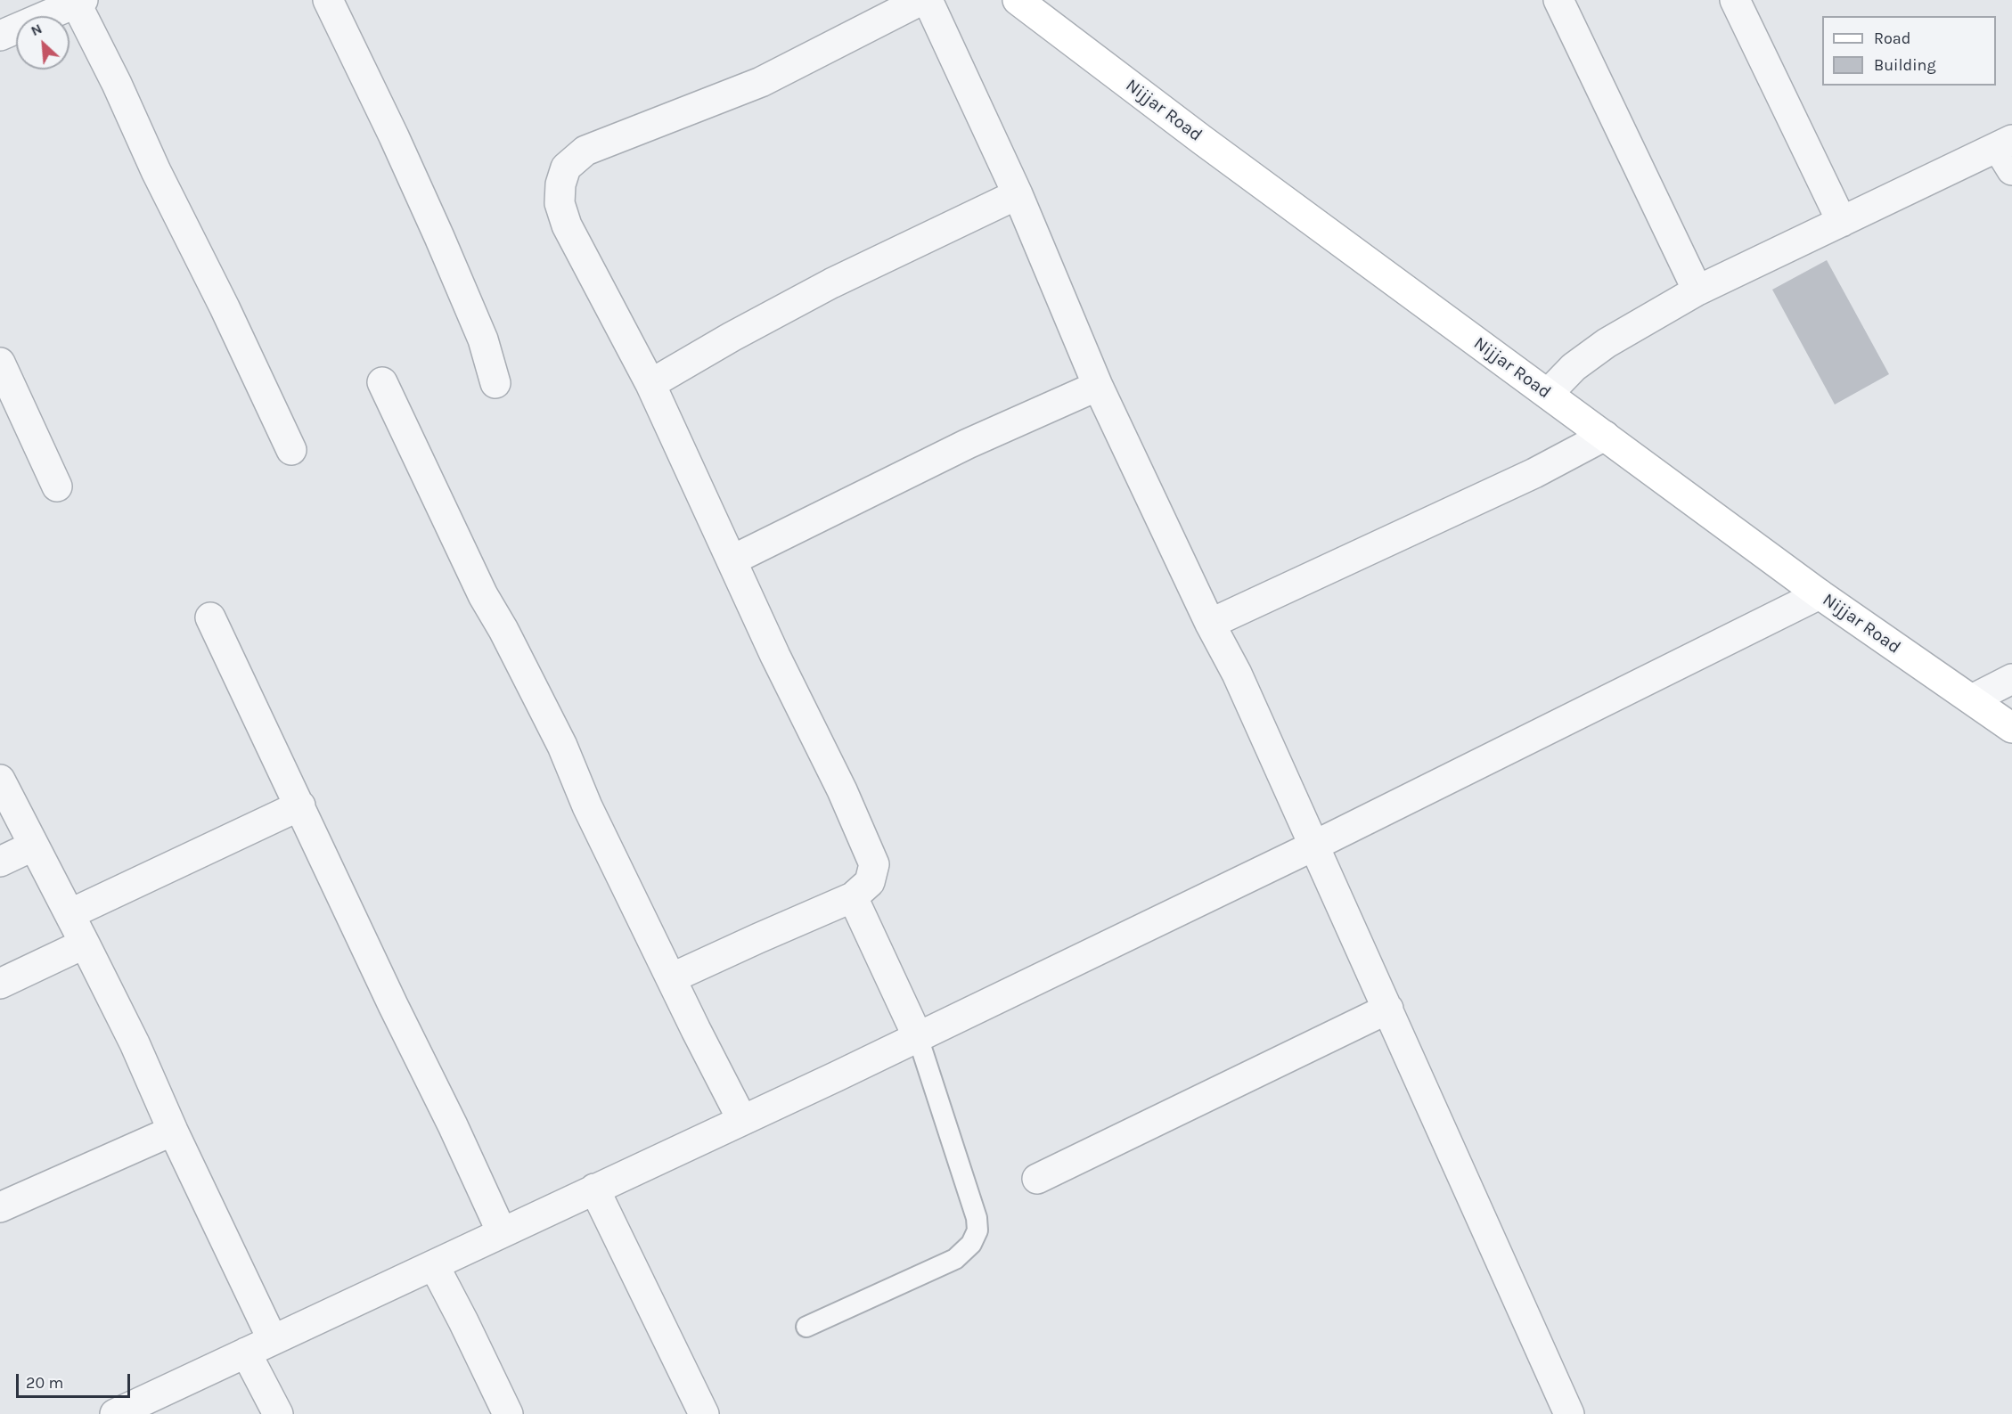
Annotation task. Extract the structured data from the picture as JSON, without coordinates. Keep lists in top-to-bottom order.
{
  "streets": {
    "street": ["Nijjar Road"]
  },
  "legend": ["Road", "Building"],
  "scale_bar": "20 m",
  "north": "top left"
}
